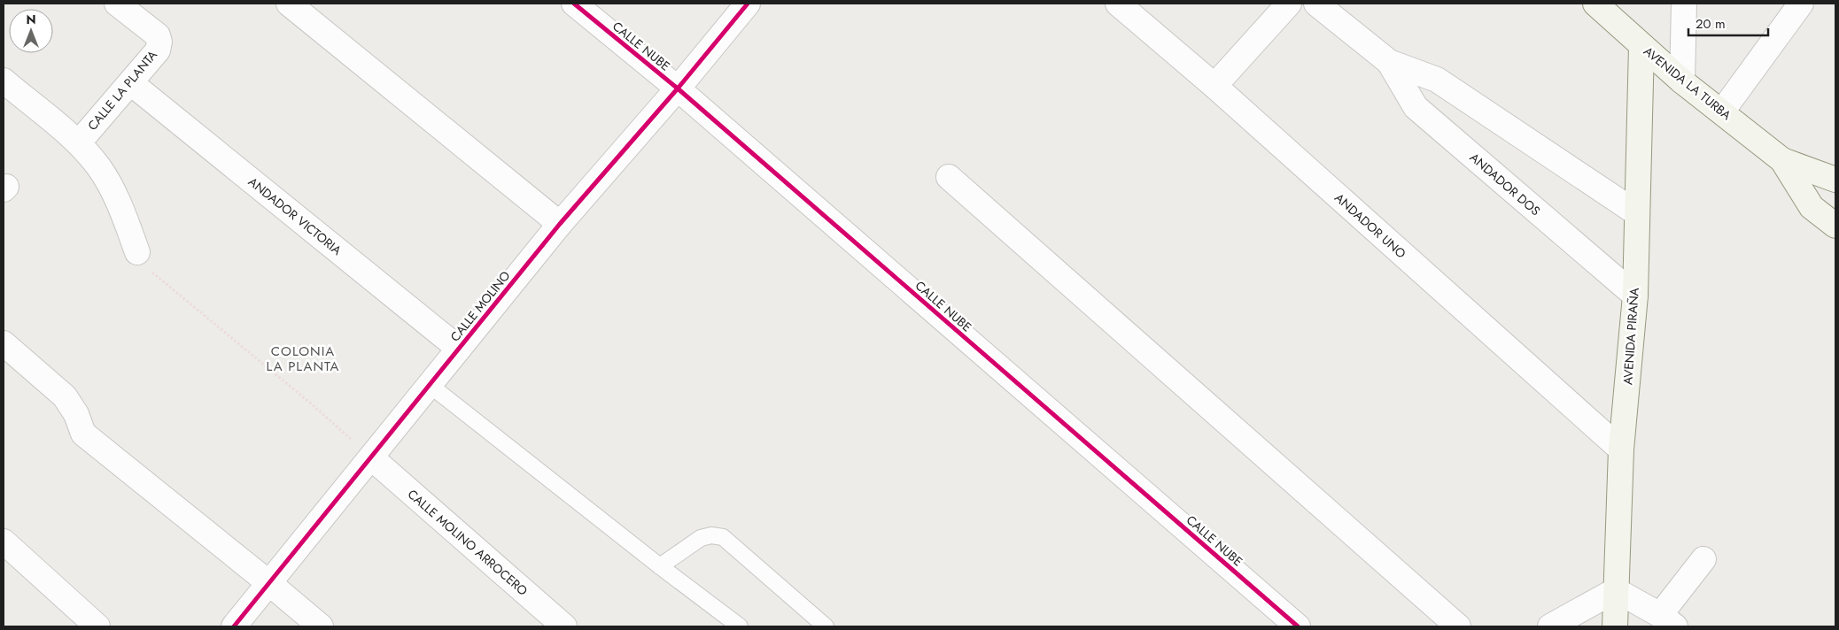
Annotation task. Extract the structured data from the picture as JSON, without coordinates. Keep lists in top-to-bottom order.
{
  "streets": {
    "street": [
      "CALLE NUBE",
      "AVENIDA LA TURBA",
      "CALLE LA PLANTA",
      "ANDADOR DOS",
      "ANDADOR VICTORIA",
      "ANDADOR UNO",
      "CALLE MOLINO",
      "AVENIDA PIRAÑA",
      "CALLE MOLINO ARROCERO"
    ]
  },
  "crossings": [
    ["CALLE NUBE", "CALLE MOLINO"],
    ["AVENIDA LA TURBA", "AVENIDA PIRAÑA"],
    ["CALLE LA PLANTA", "ANDADOR VICTORIA"],
    ["ANDADOR DOS", "AVENIDA PIRAÑA"],
    ["ANDADOR VICTORIA", "CALLE MOLINO"],
    ["ANDADOR UNO", "AVENIDA PIRAÑA"],
    ["CALLE MOLINO", "CALLE MOLINO ARROCERO"]
  ],
  "districts": ["COLONIA LA PLANTA"],
  "scale_bar": "20 m",
  "north": "top"
}
